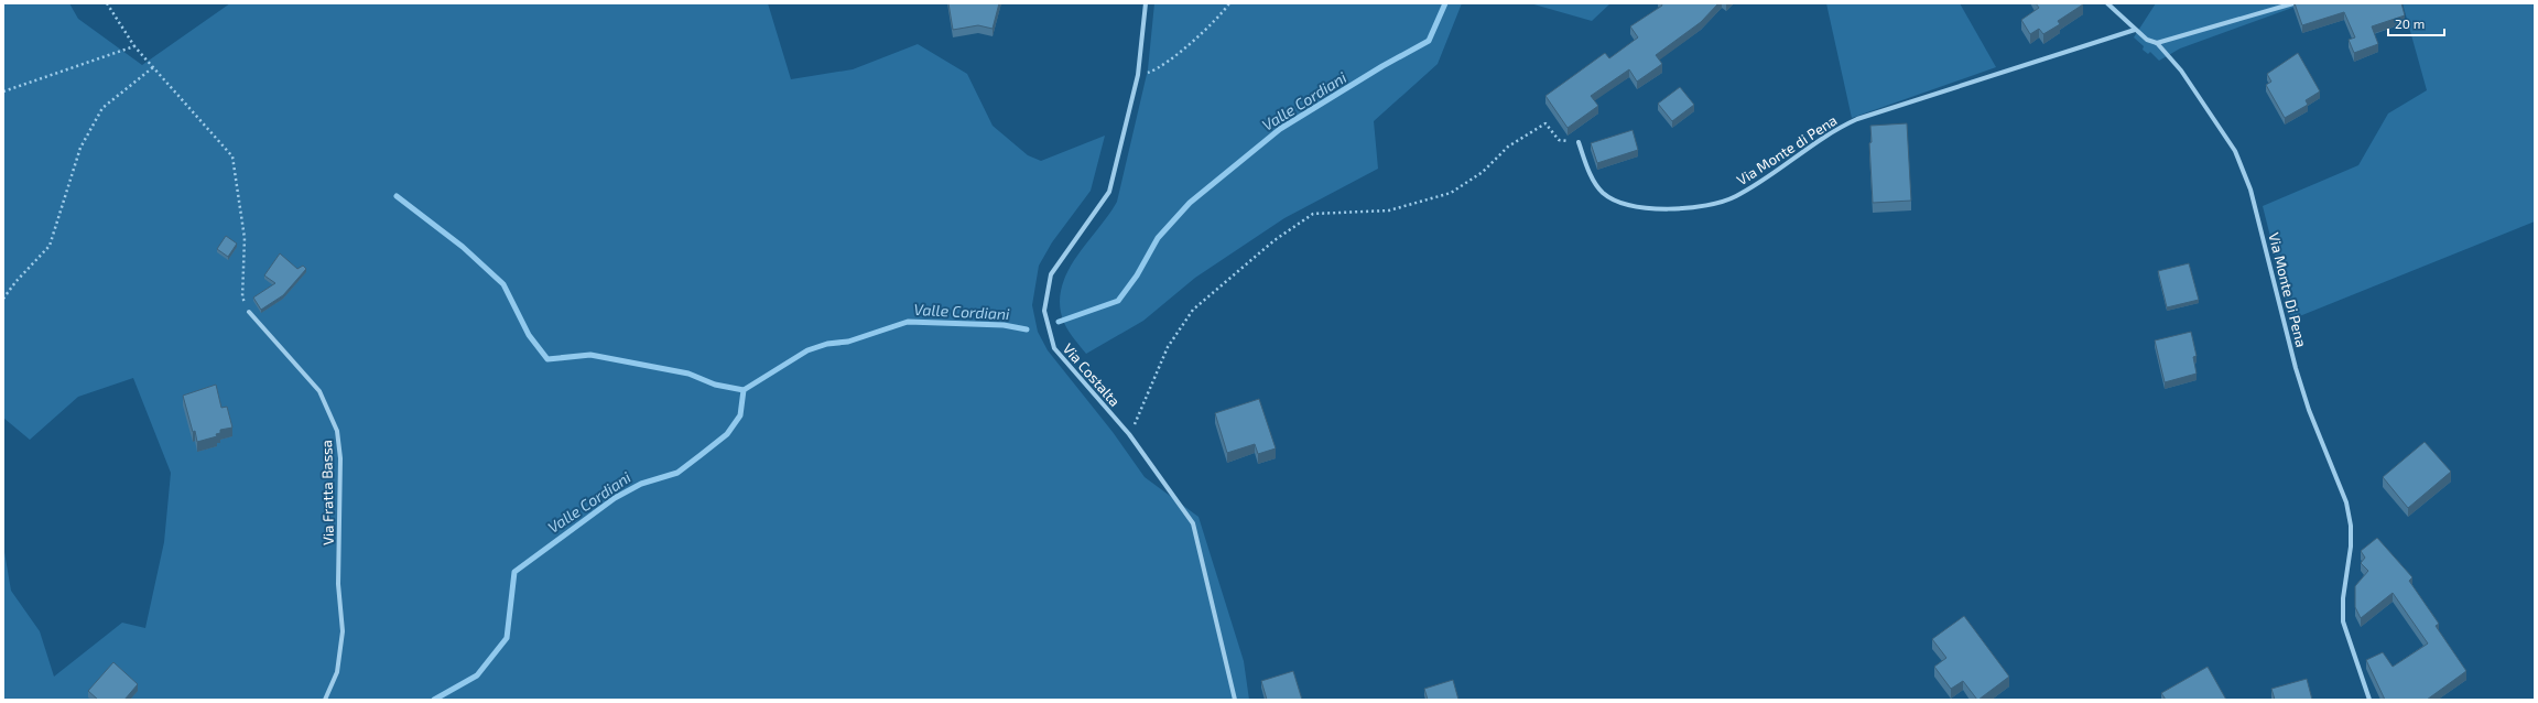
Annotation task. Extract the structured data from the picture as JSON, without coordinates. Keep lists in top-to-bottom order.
{
  "streets": {
    "street": [
      "Via Monte di Pena",
      "Via Monte Di Pena",
      "Via Costalta",
      "Via Fratta Bassa"
    ]
  },
  "water": ["Valle Cordiani"],
  "scale_bar": "20 m"
}
